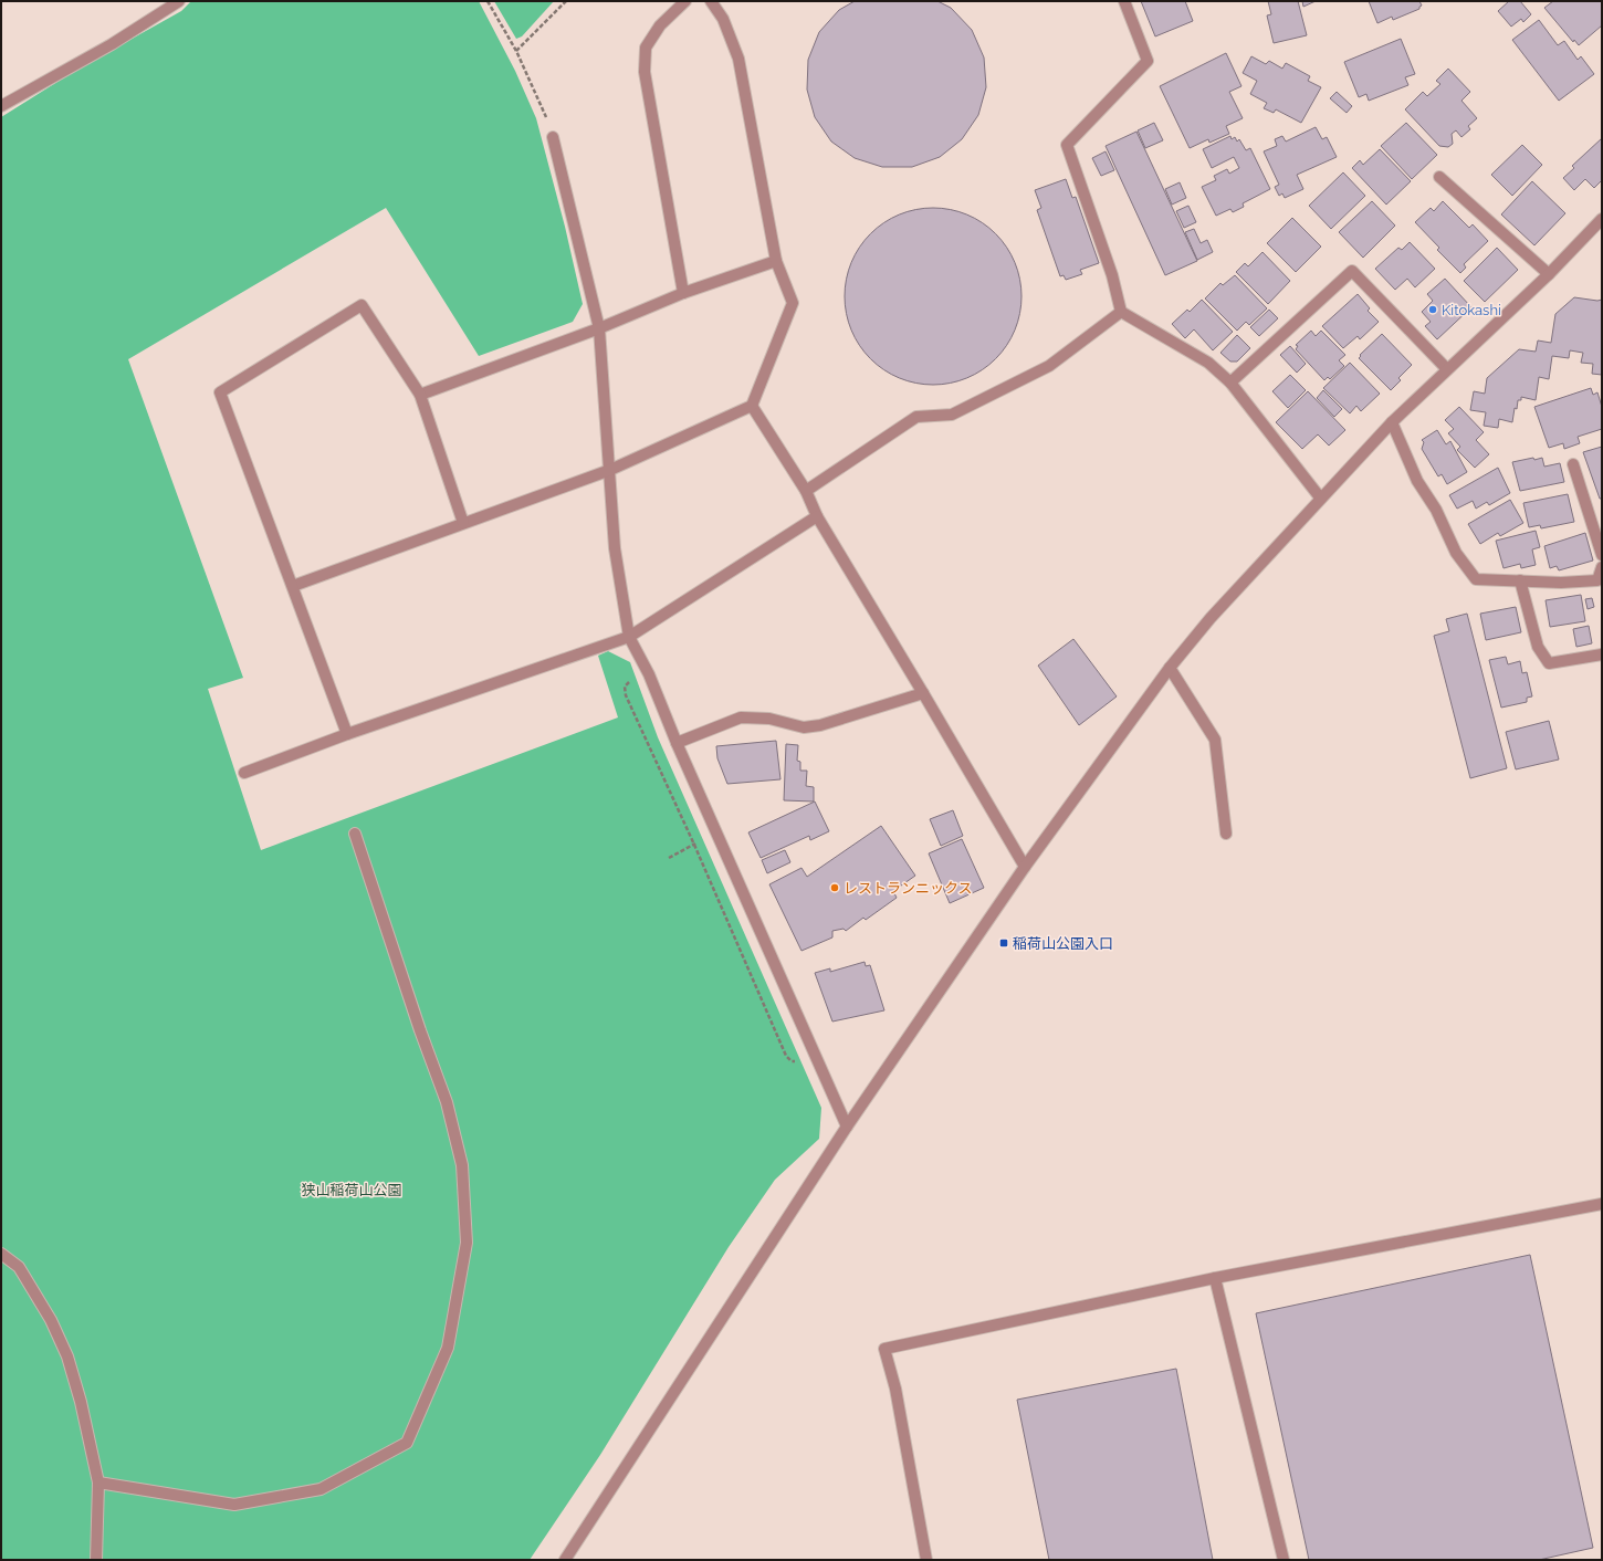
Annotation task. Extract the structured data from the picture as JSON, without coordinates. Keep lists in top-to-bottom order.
{
  "parks": ["狭山稲荷山公園"],
  "places": {
    "other": ["Kitokashi", "レストランニックス"],
    "transit": ["稲荷山公園入口"]
  }
}
